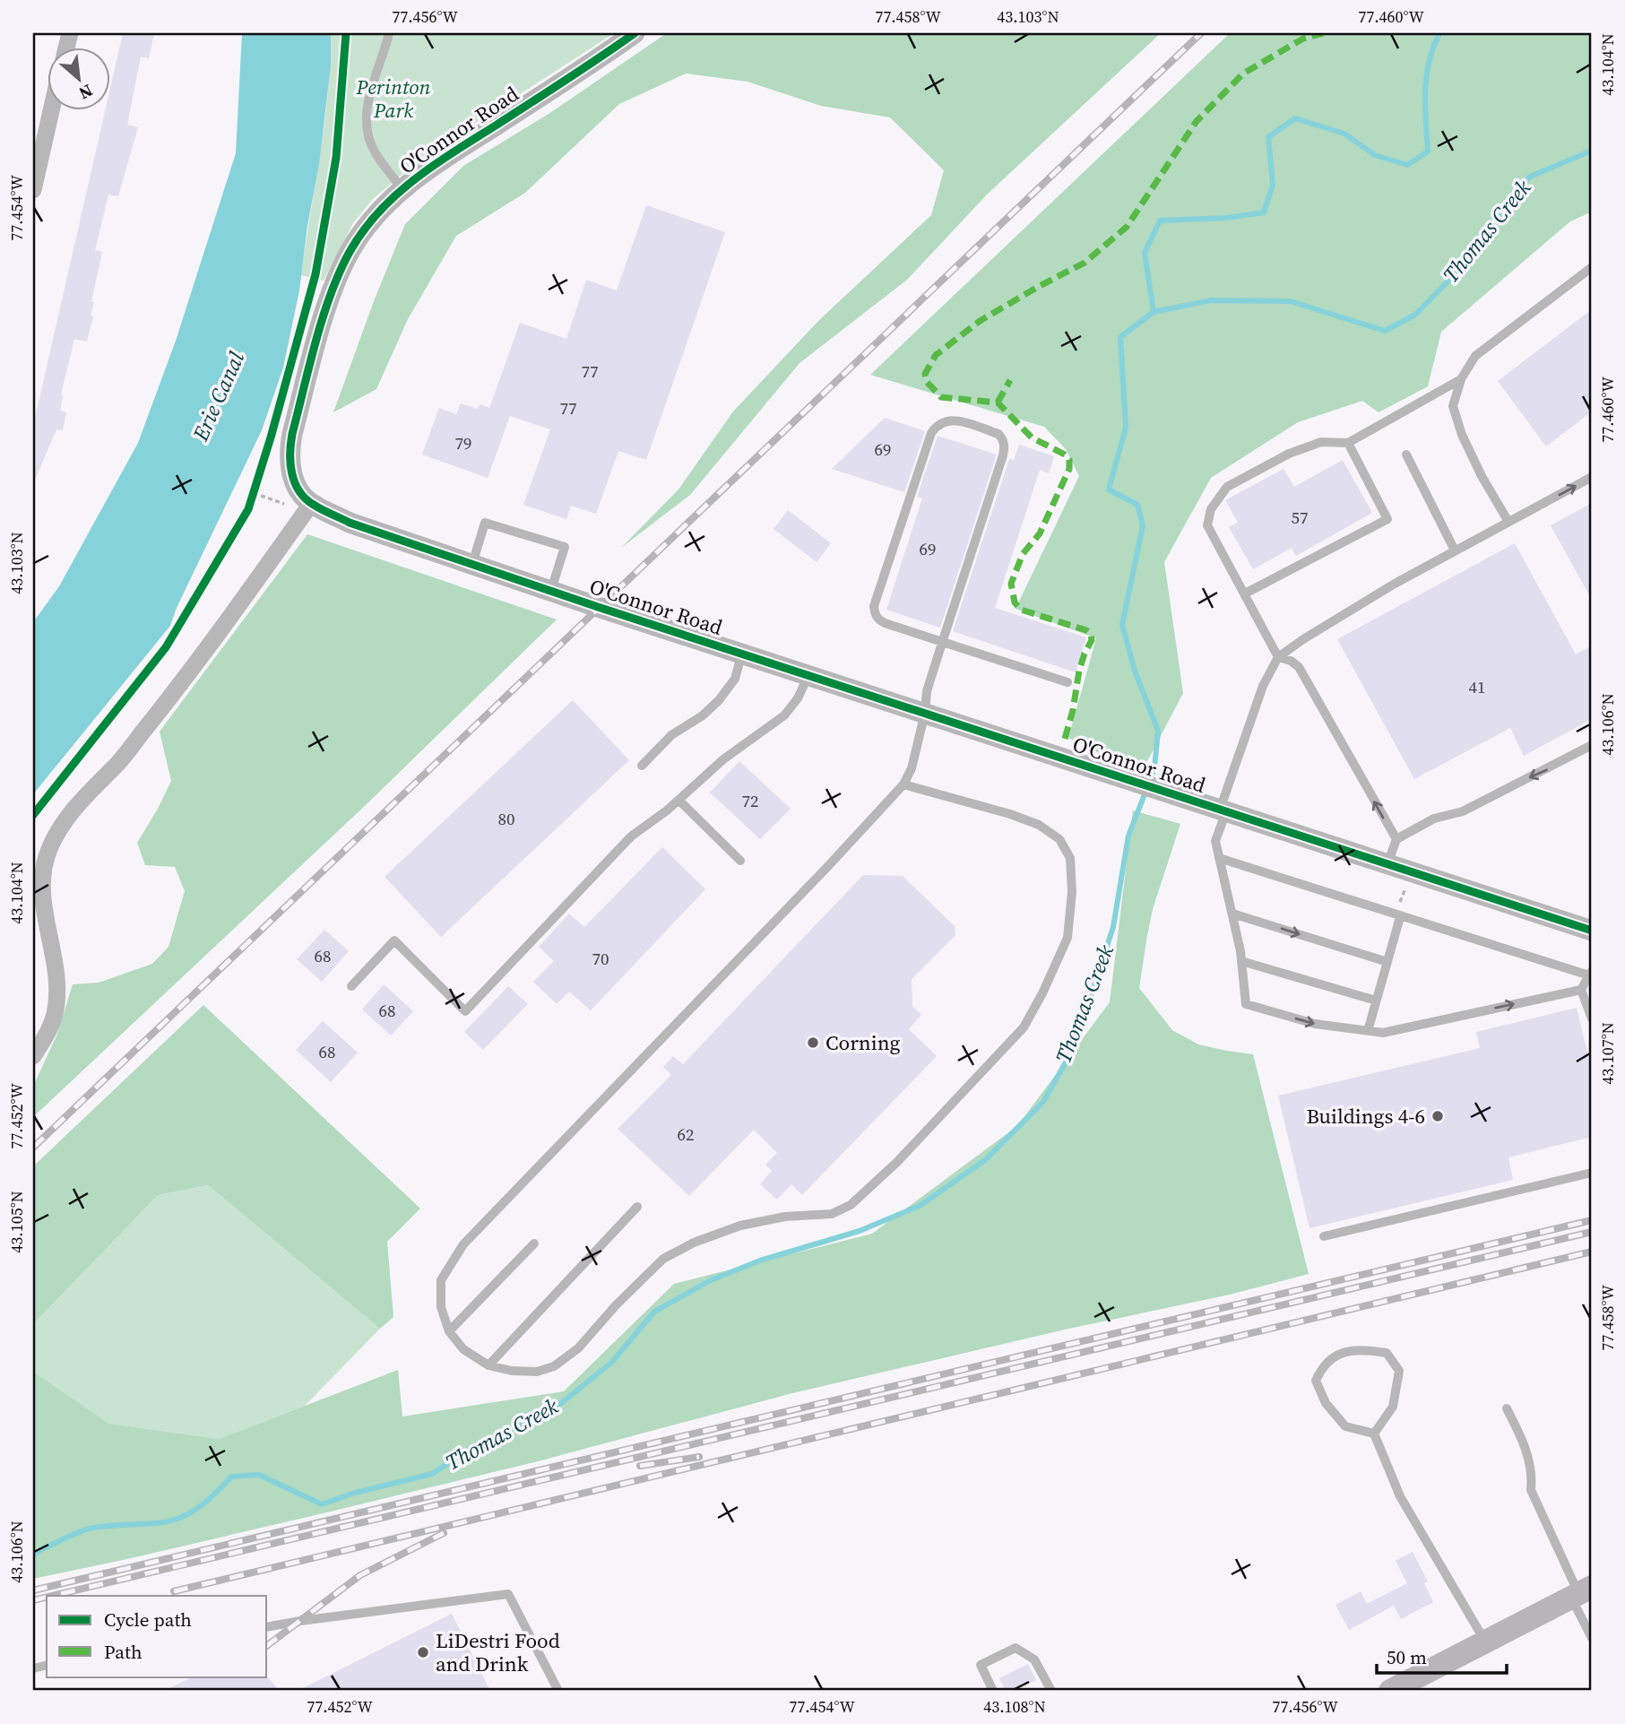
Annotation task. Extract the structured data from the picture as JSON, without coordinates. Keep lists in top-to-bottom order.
{
  "streets": {
    "street": ["O'Connor Road"]
  },
  "water": ["Thomas Creek", "Erie Canal"],
  "parks": ["Perinton Park"],
  "places": ["Corning", "Buildings 4-6", "LiDestri Food and Drink"],
  "house_numbers": [
    "77",
    "77",
    "79",
    "69",
    "57",
    "69",
    "41",
    "72",
    "80",
    "68",
    "70",
    "68",
    "68",
    "62"
  ],
  "legend": ["Cycle path", "Path"],
  "scale_bar": "50 m",
  "north": "bottom right",
  "coordinates": [
    "77.456°W",
    "77.458°W",
    "43.103°N",
    "77.460°W",
    "43.104°N",
    "77.454°W",
    "43.106°N",
    "43.107°N",
    "77.452°W",
    "43.105°N",
    "43.108°N"
  ]
}
